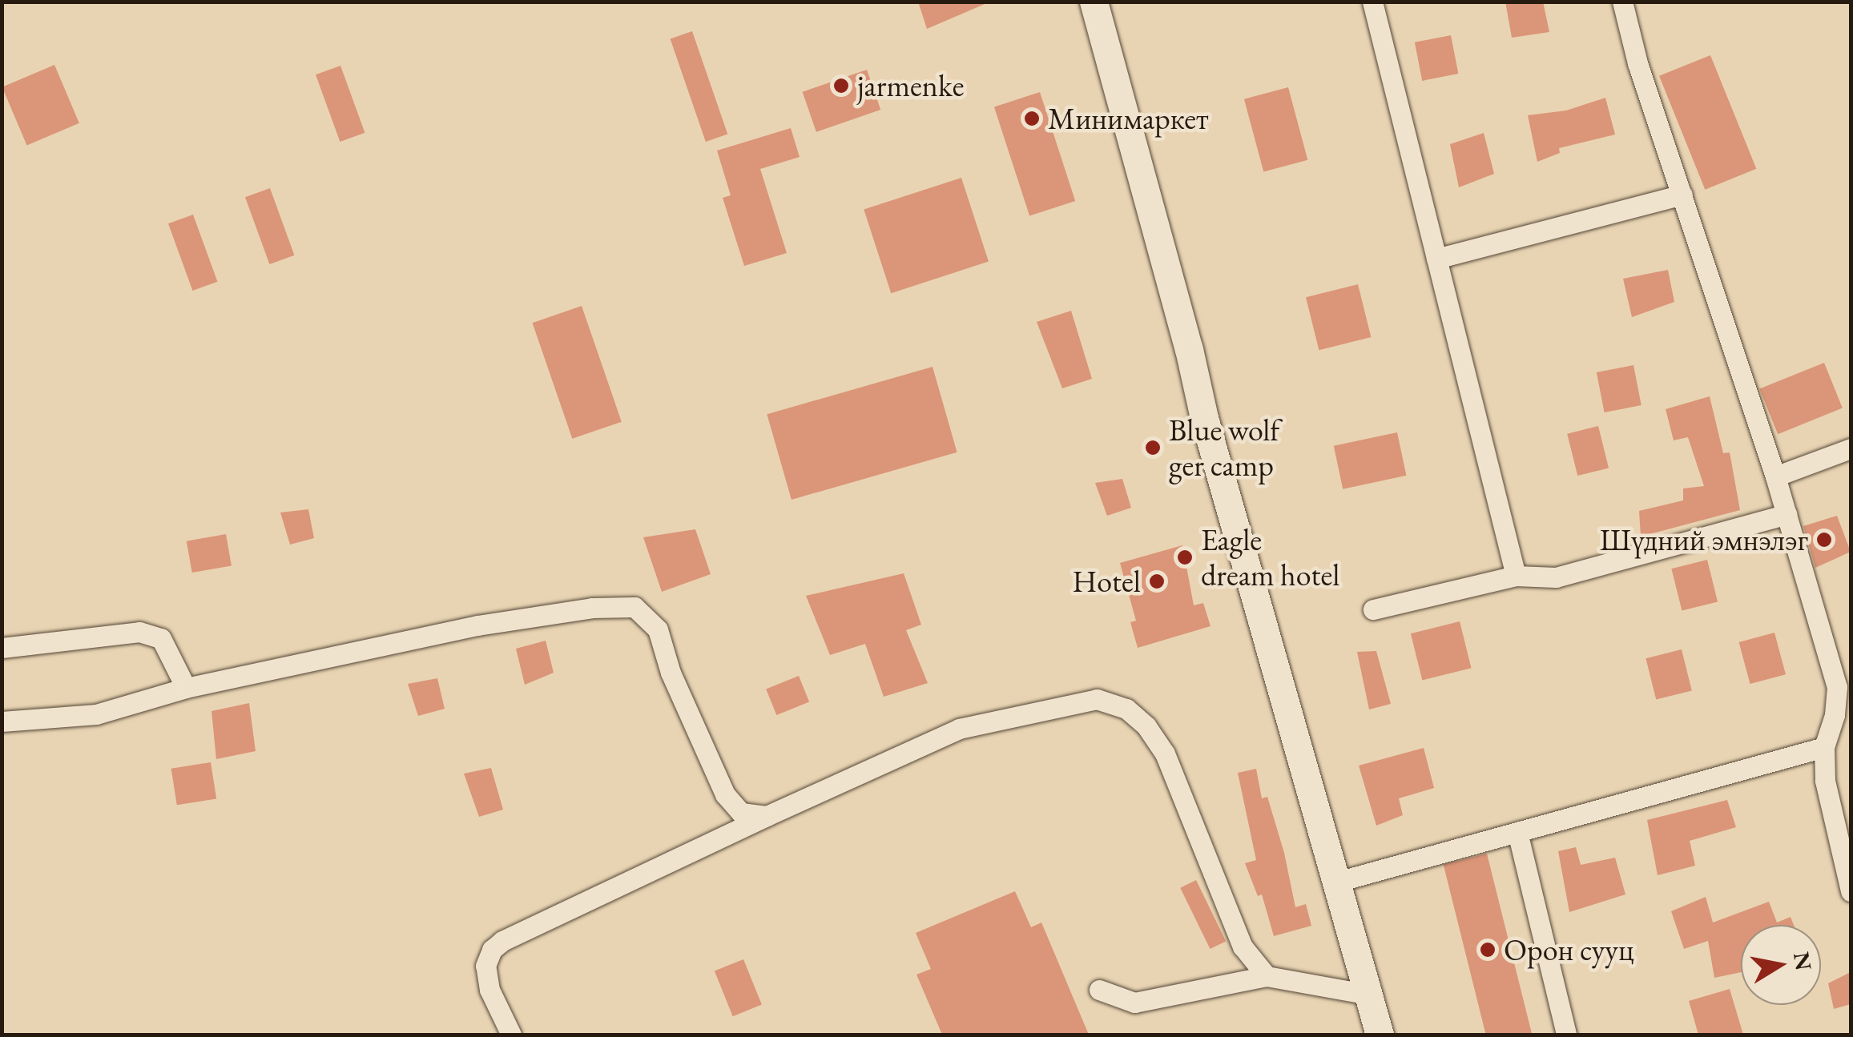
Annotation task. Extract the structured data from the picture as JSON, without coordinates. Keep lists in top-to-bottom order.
{
  "places": [
    "jarmenke",
    "Минимаркет",
    "Blue wolf ger camp",
    "Шүдний эмнэлэг",
    "Eagle dream hotel",
    "Hotel",
    "Орон сууц"
  ],
  "north": "right"
}
